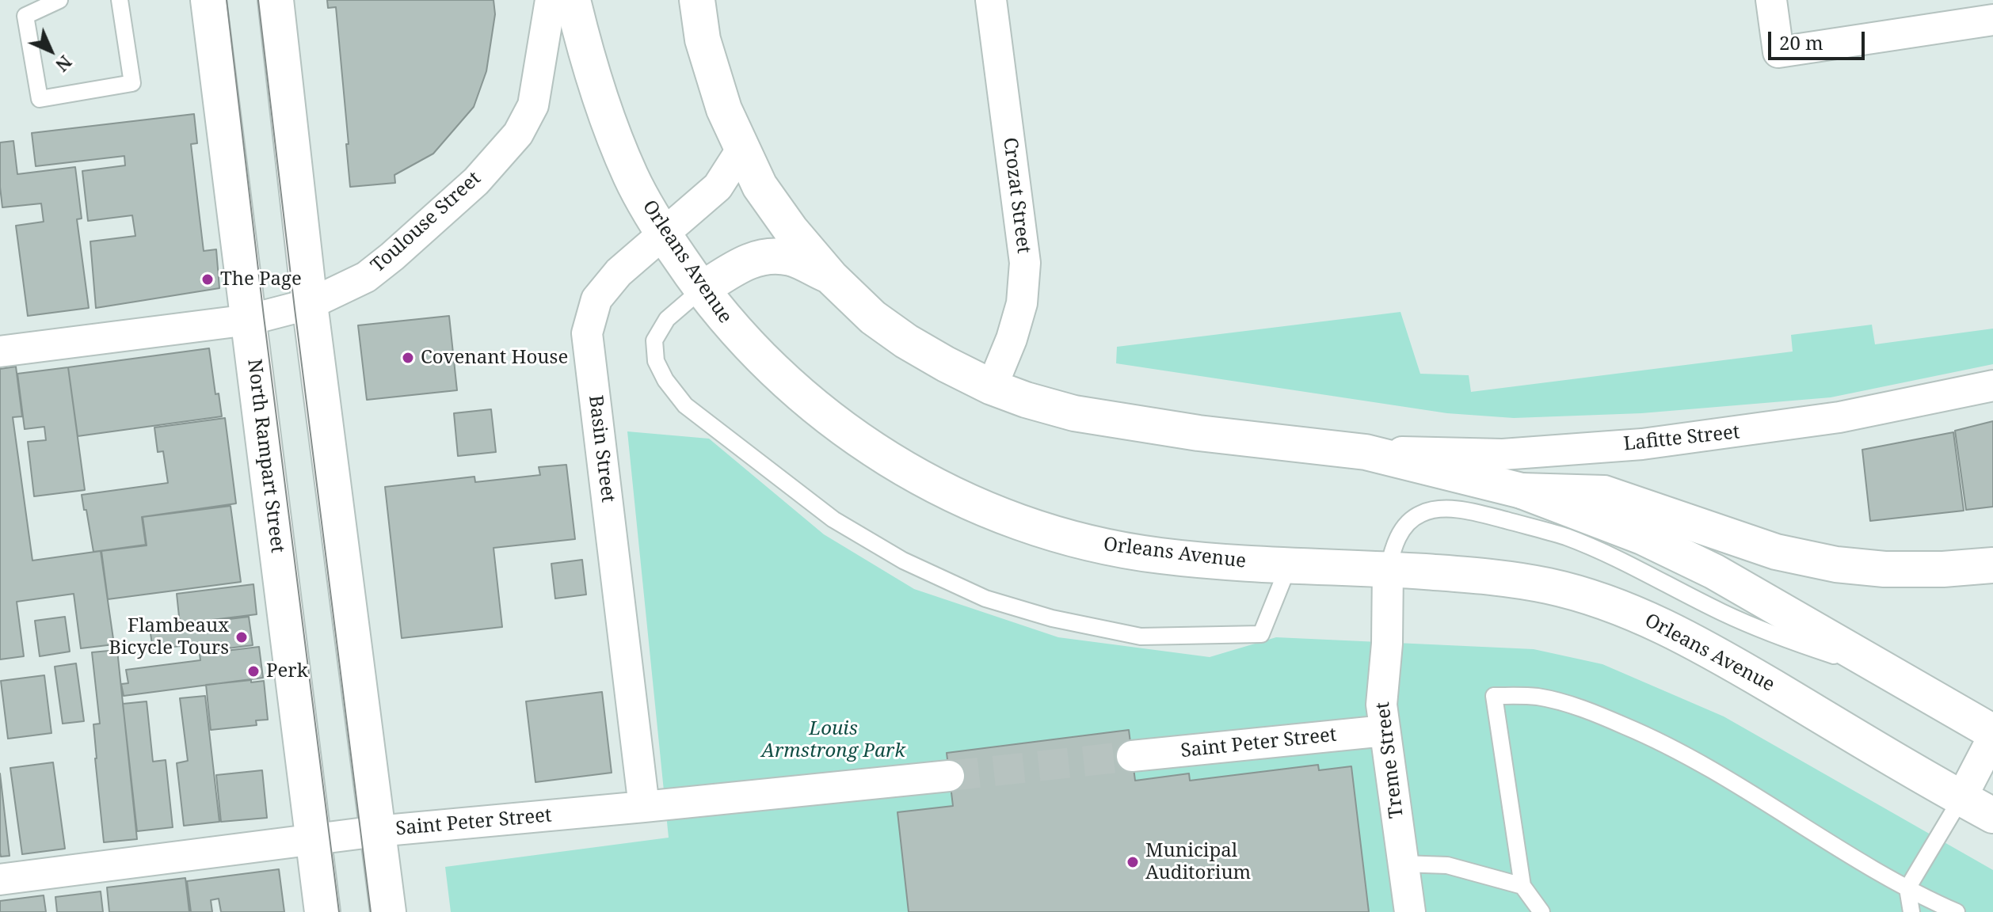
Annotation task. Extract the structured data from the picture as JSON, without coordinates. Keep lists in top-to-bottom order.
{
  "streets": {
    "main road": ["Orleans Avenue", "North Rampart Street"],
    "street": [
      "Crozat Street",
      "Toulouse Street",
      "Lafitte Street",
      "Basin Street",
      "Saint Peter Street",
      "Treme Street"
    ]
  },
  "crossings": [
    ["Toulouse Street", "North Rampart Street"],
    ["Orleans Avenue", "Basin Street"],
    ["Orleans Avenue", "Treme Street"],
    ["Basin Street", "Saint Peter Street"],
    ["North Rampart Street", "Saint Peter Street"],
    ["Saint Peter Street", "Treme Street"]
  ],
  "parks": ["Louis Armstrong Park"],
  "places": [
    "The Page",
    "Covenant House",
    "Flambeaux Bicycle Tours",
    "Perk",
    "Municipal Auditorium"
  ],
  "scale_bar": "20 m",
  "north": "bottom right"
}
